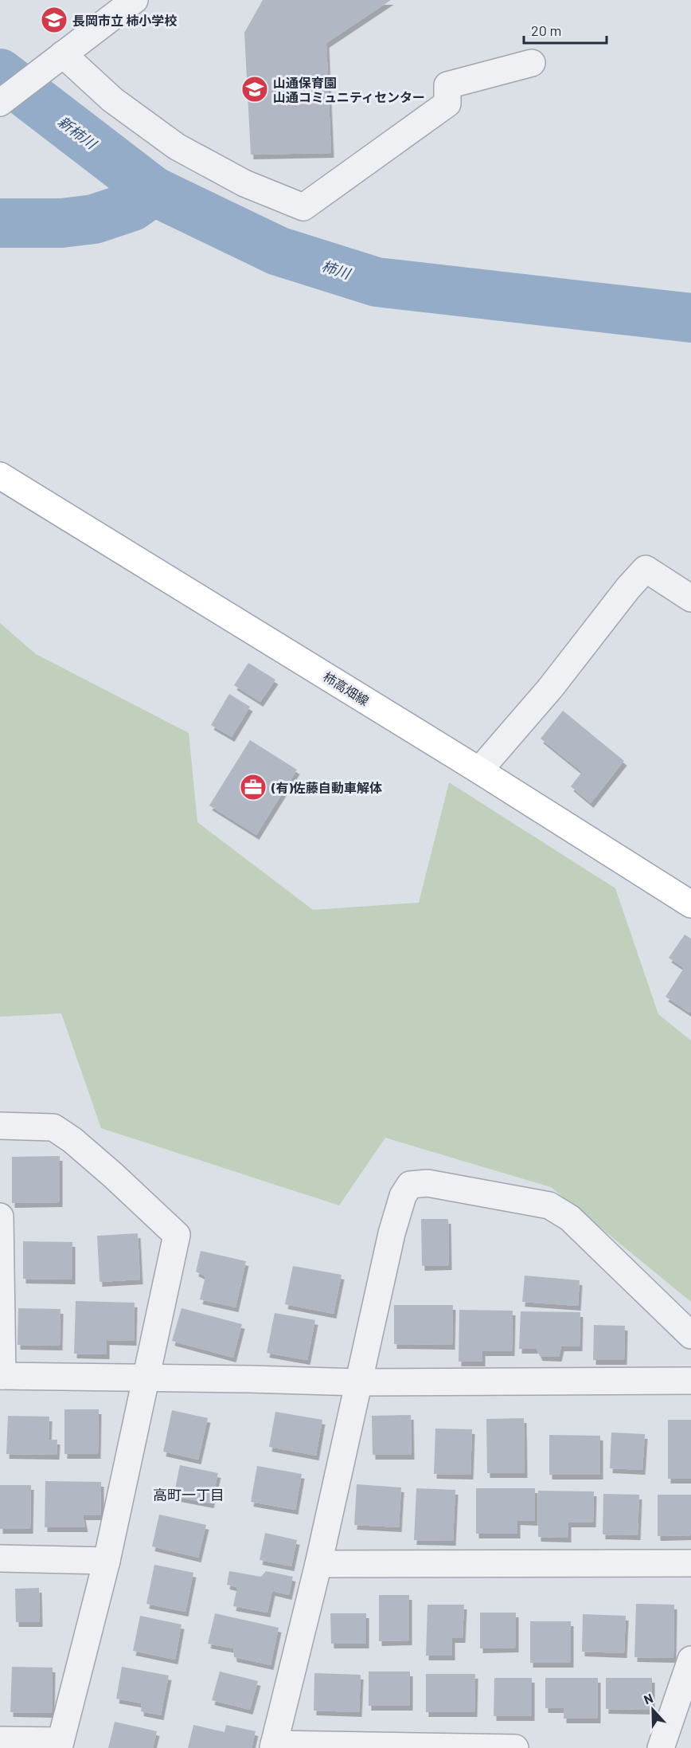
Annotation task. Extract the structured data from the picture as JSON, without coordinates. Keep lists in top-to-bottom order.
{
  "streets": {
    "main road": ["柿高畑線"]
  },
  "districts": ["高町一丁目"],
  "water": ["新柿川", "柿川"],
  "places": {
    "school or university": ["長岡市立 柿小学校", "山通保育園 山通コミュニティセンター"],
    "office": ["(有)佐藤自動車解体"]
  },
  "scale_bar": "20 m",
  "north": "top"
}
